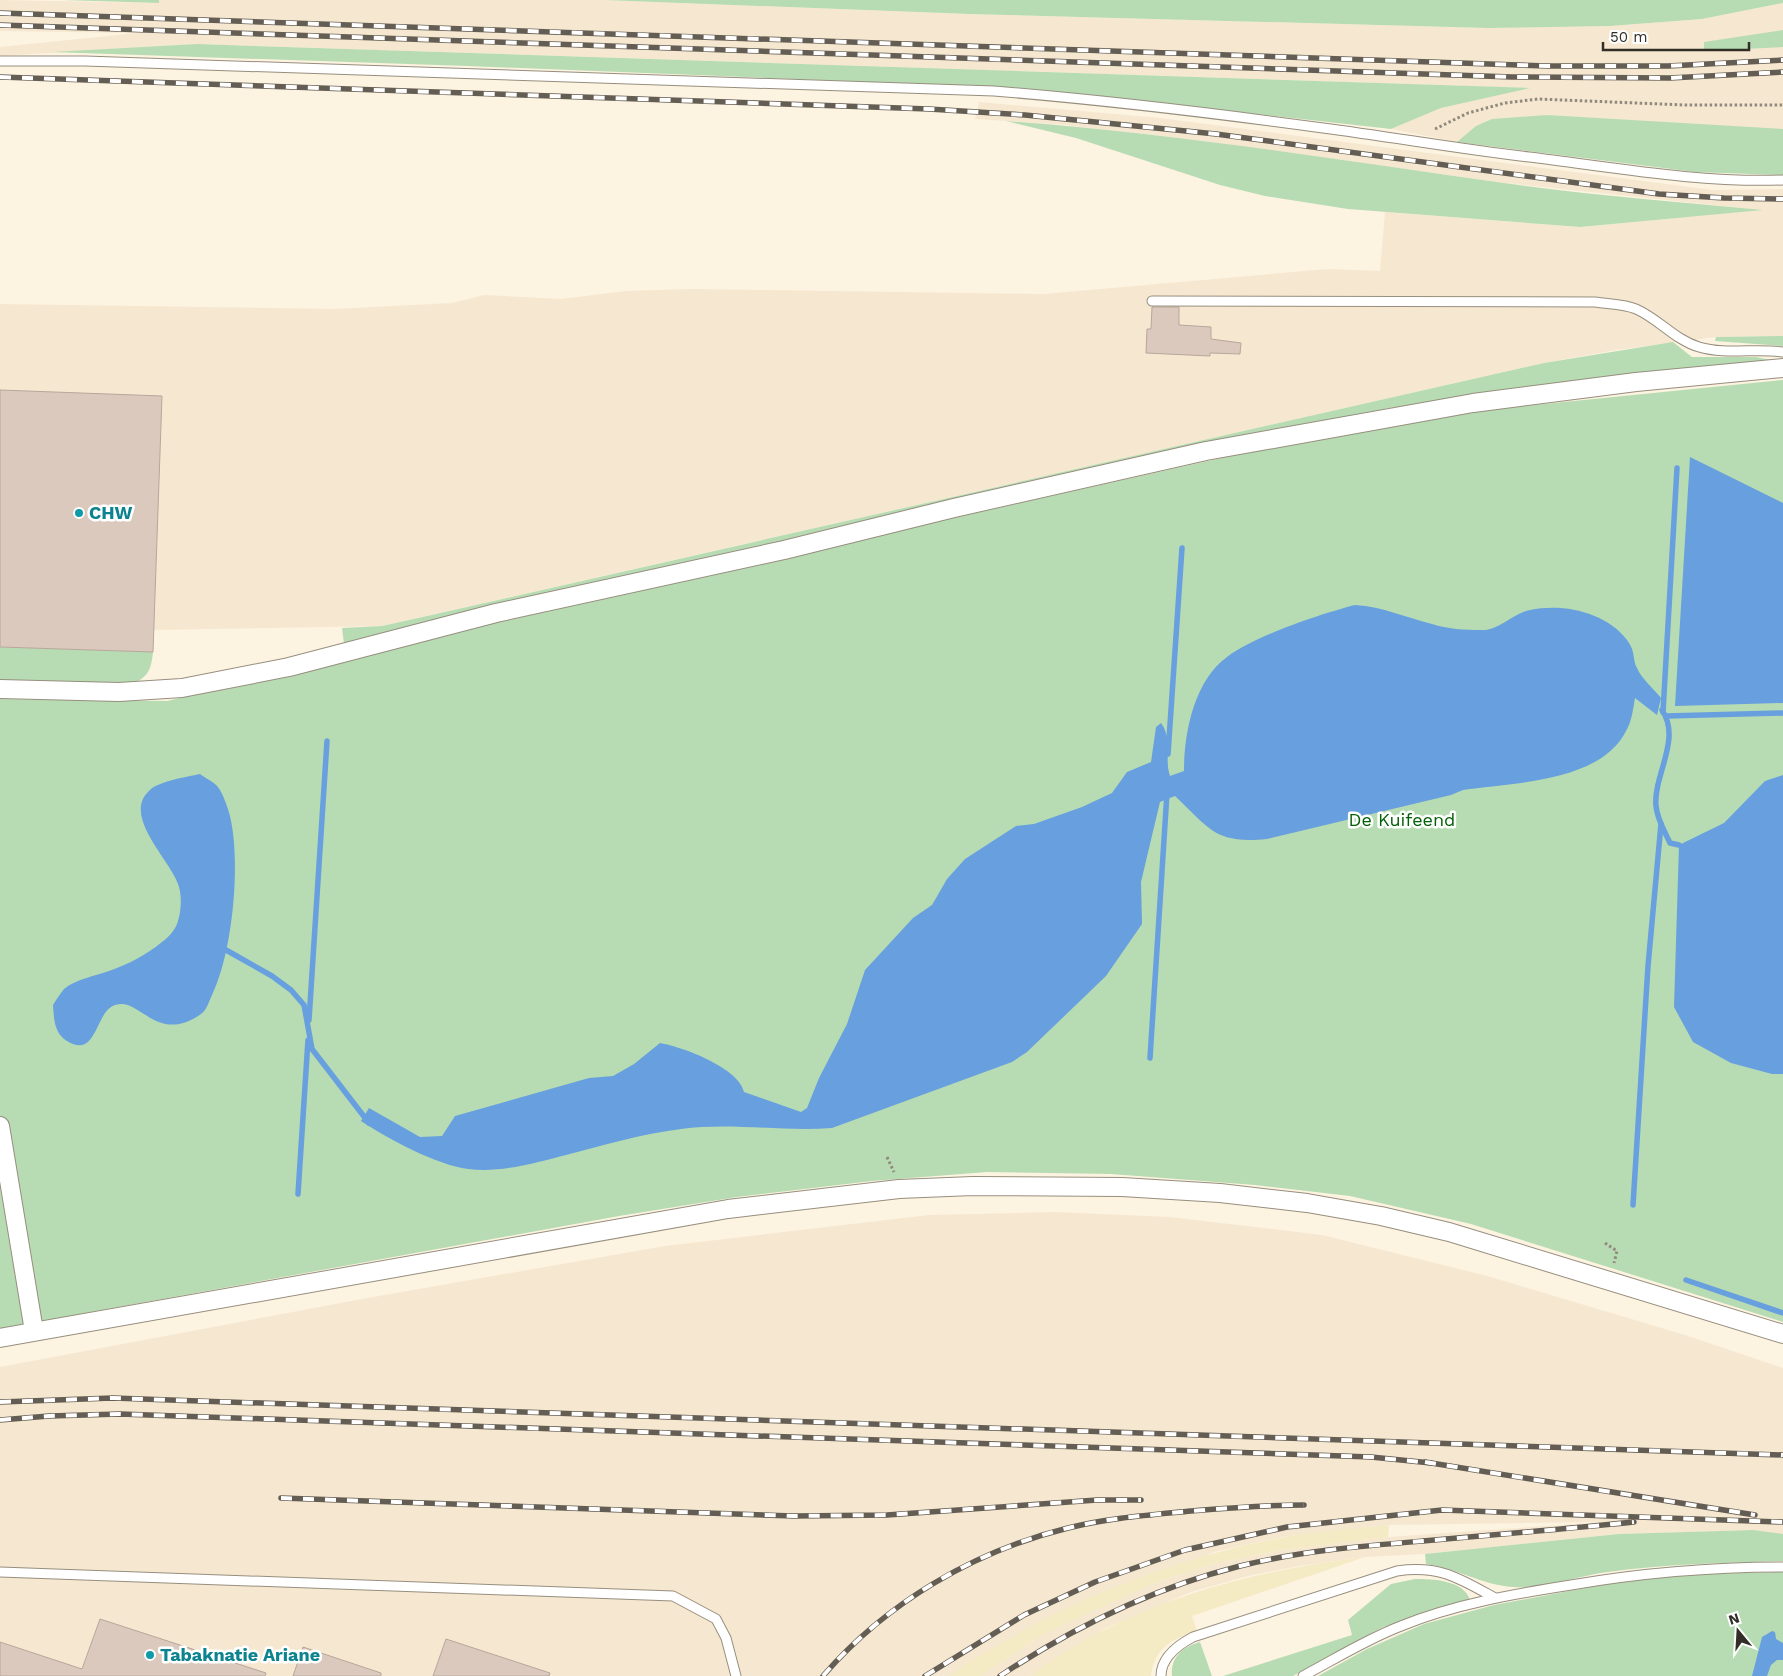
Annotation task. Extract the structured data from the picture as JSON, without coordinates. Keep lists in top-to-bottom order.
{
  "parks": ["De Kuifeend"],
  "places": ["CHW", "Tabaknatie Ariane"],
  "scale_bar": "50 m",
  "north": "top"
}
